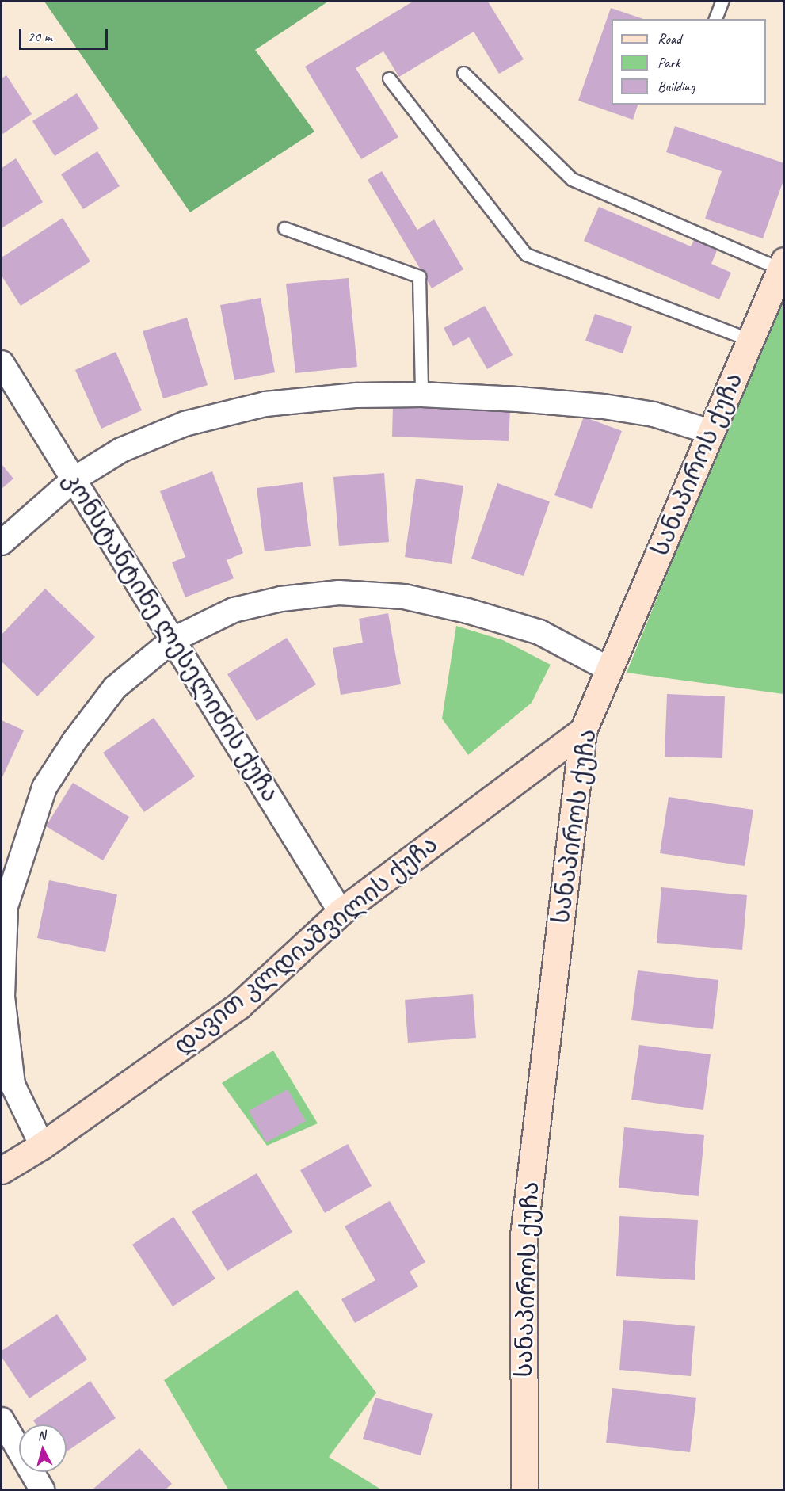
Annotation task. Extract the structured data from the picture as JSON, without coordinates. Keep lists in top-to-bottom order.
{
  "streets": {
    "main road": ["სანაპიროს ქუჩა", "დავით კლდიაშვილის ქუჩა"],
    "street": ["კონსტანტინე ლესელიძის ქუჩა"]
  },
  "crossings": [
    ["სანაპიროს ქუჩა", "დავით კლდიაშვილის ქუჩა"],
    ["კონსტანტინე ლესელიძის ქუჩა", "დავით კლდიაშვილის ქუჩა"]
  ],
  "legend": ["Road", "Park", "Building"],
  "scale_bar": "20 m",
  "north": "top"
}
